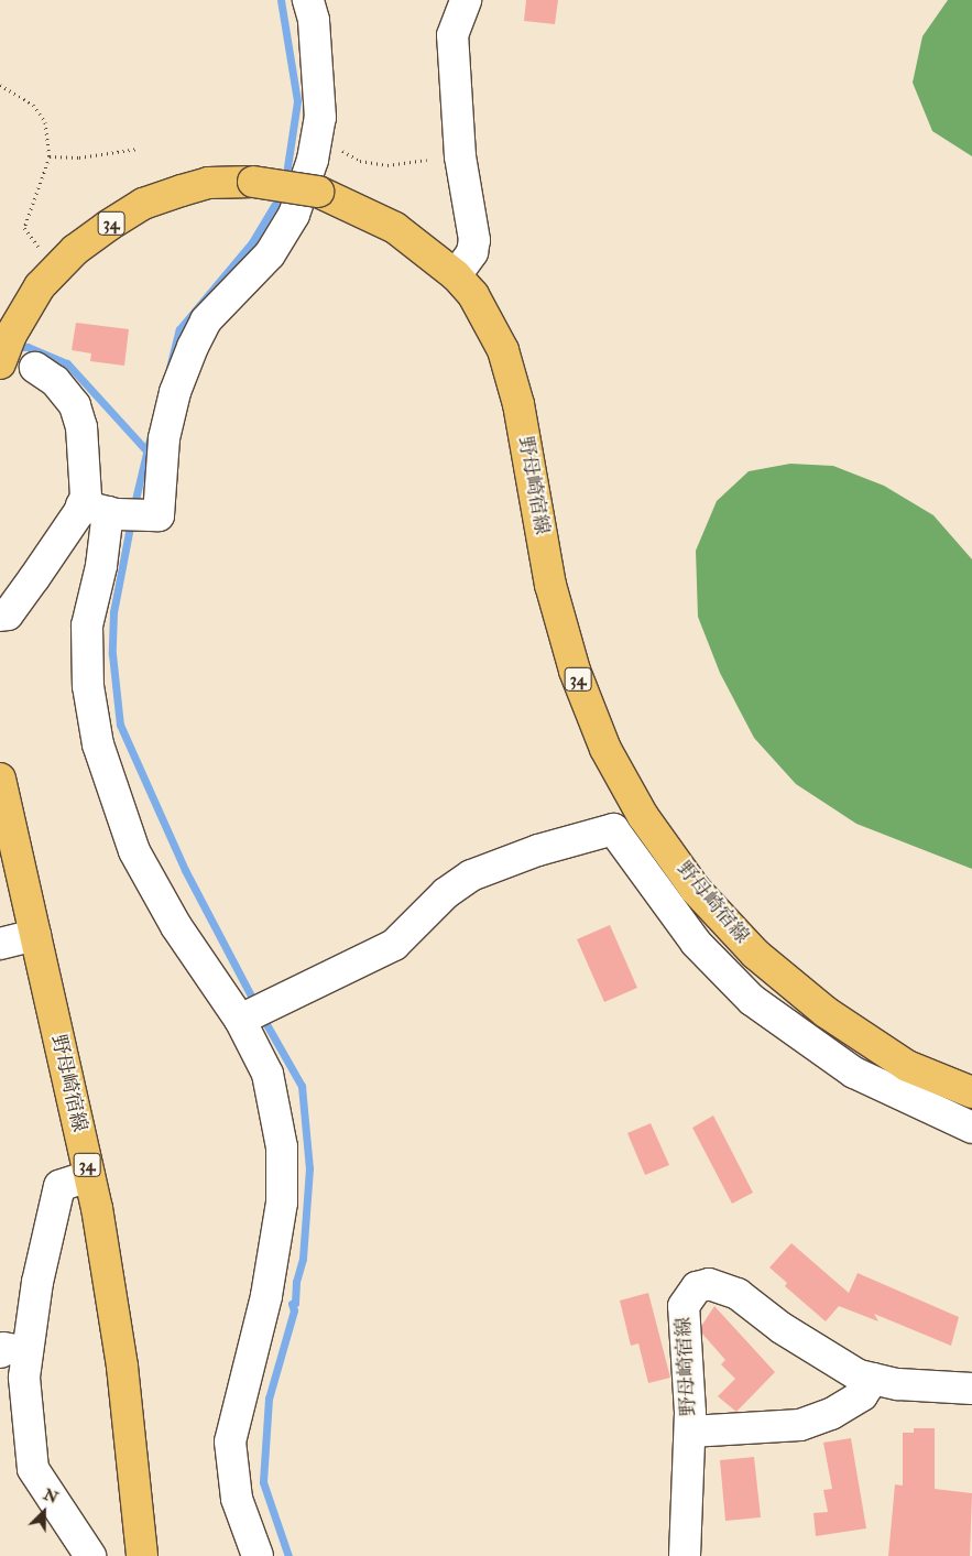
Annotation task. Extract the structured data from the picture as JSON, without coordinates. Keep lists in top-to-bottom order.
{
  "streets": {
    "main road": ["34", "野母崎宿線"]
  },
  "north": "top right"
}
